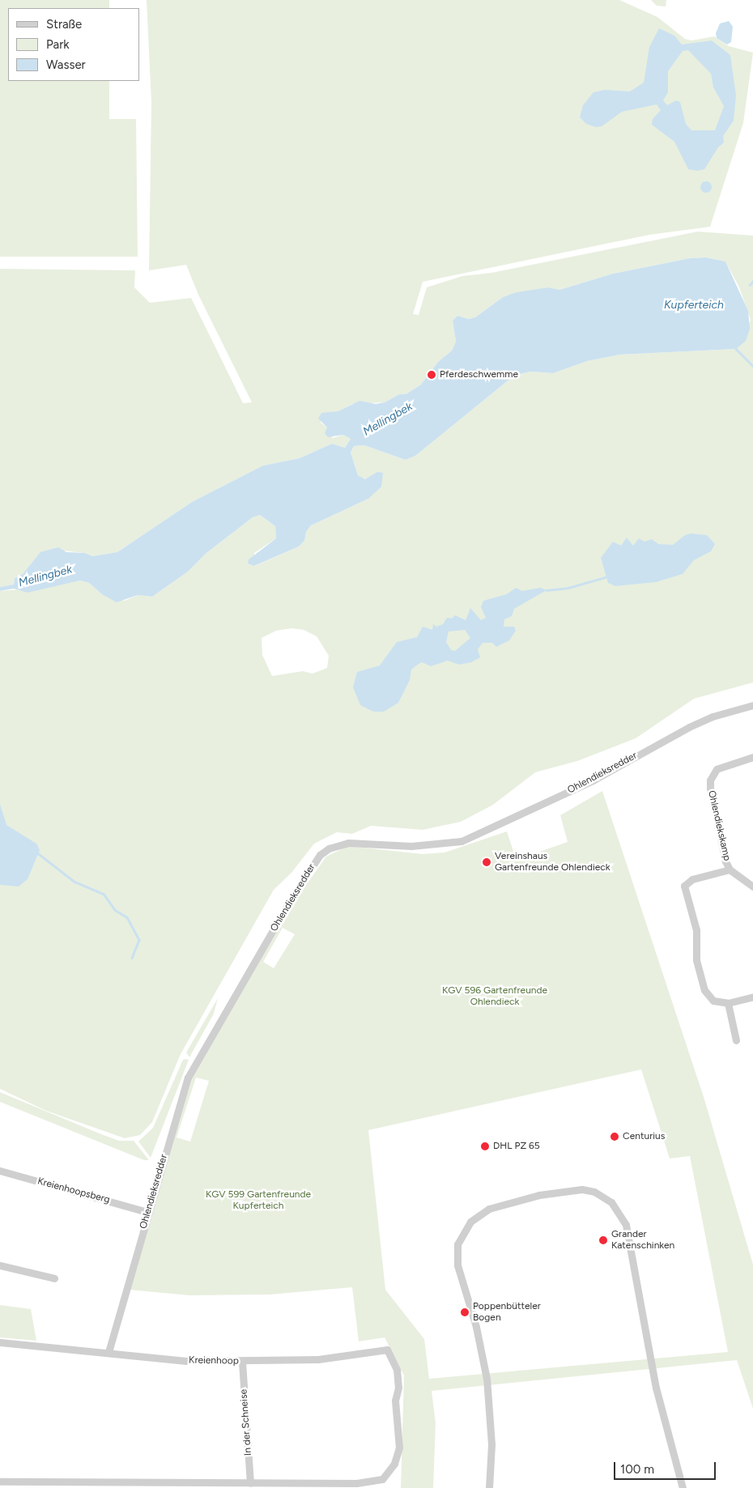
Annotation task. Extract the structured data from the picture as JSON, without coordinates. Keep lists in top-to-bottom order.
{
  "streets": {
    "street": [
      "Ohlendieksredder",
      "Ohlendiekskamp",
      "Kreienhoopsberg",
      "Kreienhoop",
      "In der Schneise"
    ]
  },
  "crossings": [
    ["Ohlendieksredder", "Kreienhoopsberg"],
    ["Ohlendieksredder", "Kreienhoop"],
    ["Kreienhoop", "In der Schneise"]
  ],
  "water": ["Kupferteich", "Mellingbek"],
  "parks": ["KGV 596 Gartenfreunde Ohlendieck", "KGV 599 Gartenfreunde Kupferteich"],
  "places": [
    "Pferdeschwemme",
    "Vereinshaus Gartenfreunde Ohlendieck",
    "Centurius",
    "DHL PZ 65",
    "Grander Katenschinken",
    "Poppenbütteler Bogen"
  ],
  "legend": ["Straße", "Park", "Wasser"],
  "scale_bar": "100 m"
}
